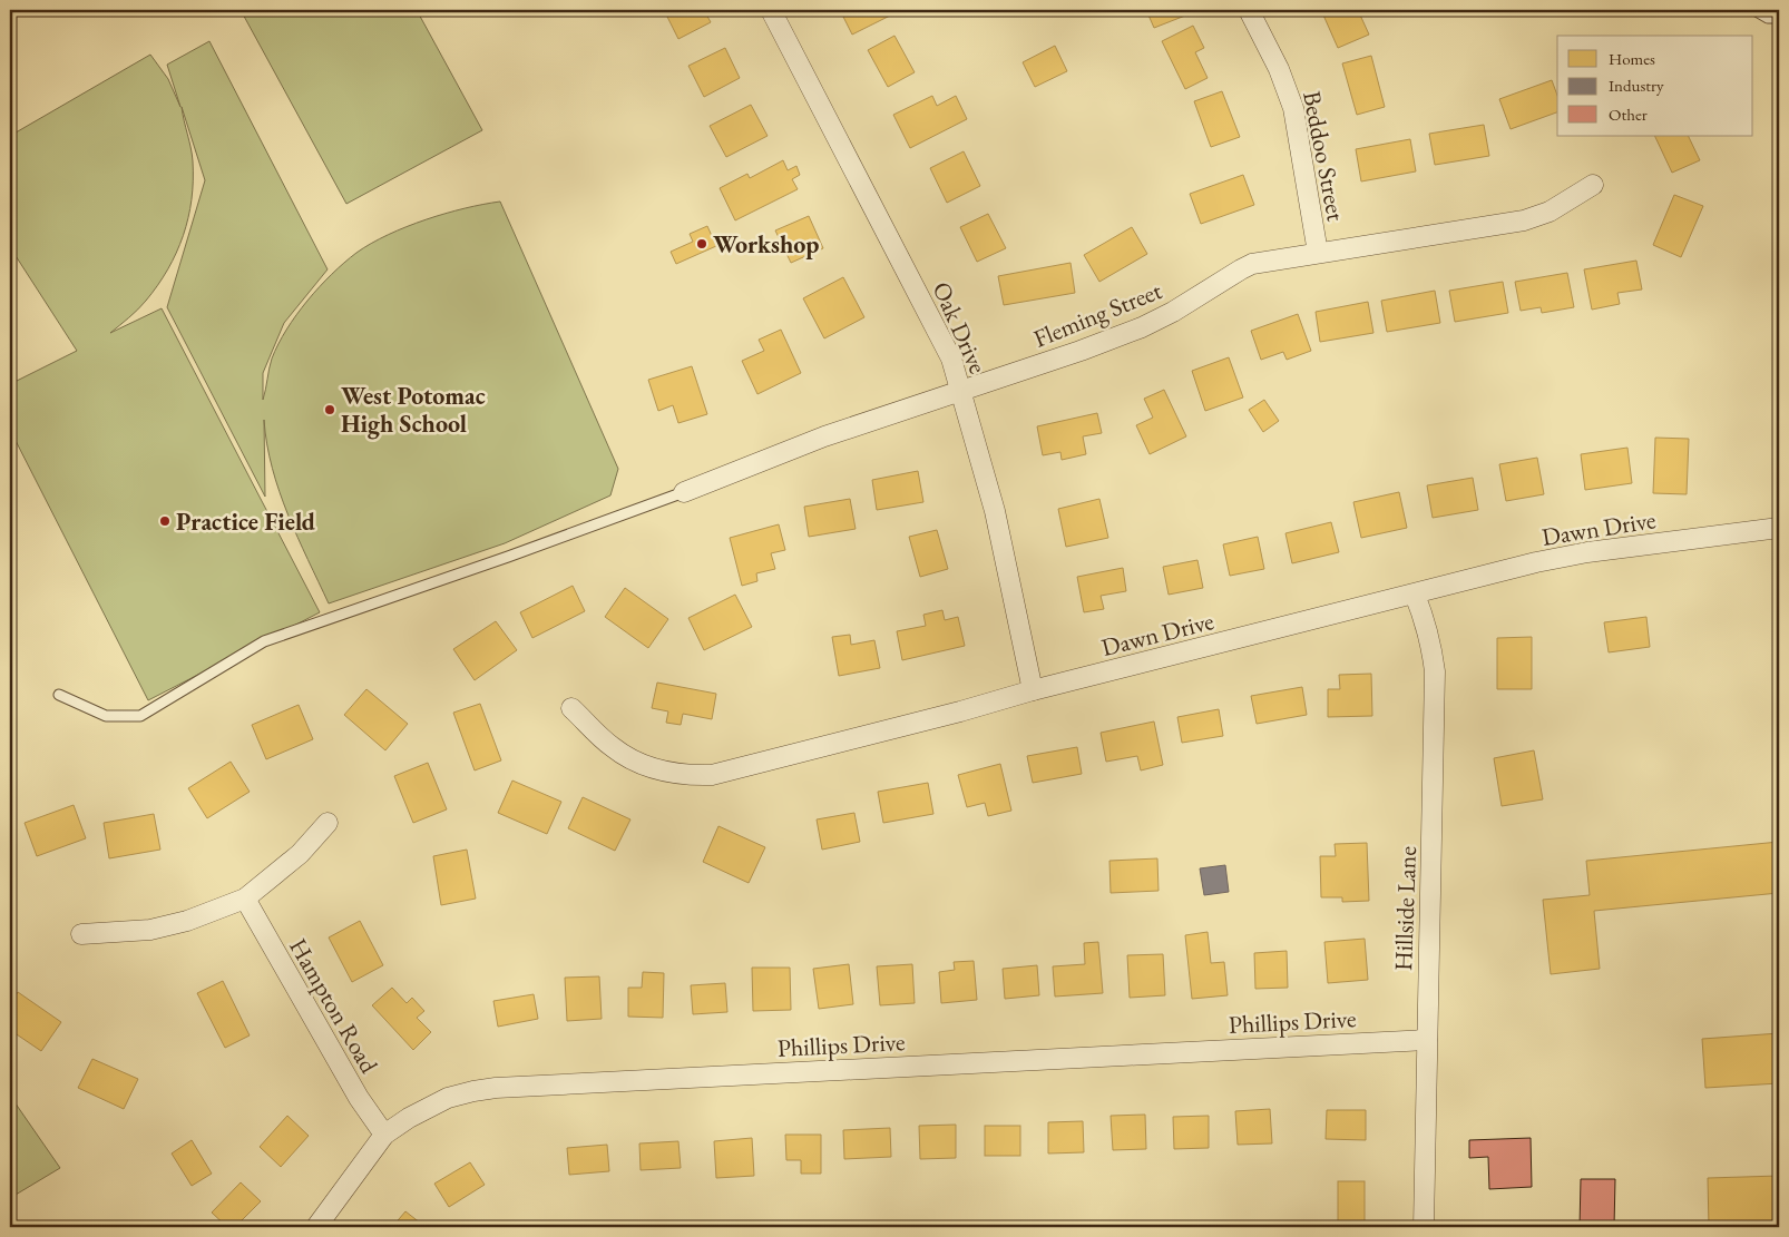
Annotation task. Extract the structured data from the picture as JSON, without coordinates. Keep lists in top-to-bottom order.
{
  "streets": {
    "street": [
      "Beddoo Street",
      "Fleming Street",
      "Oak Drive",
      "Dawn Drive",
      "Hillside Lane",
      "Hampton Road",
      "Phillips Drive"
    ]
  },
  "crossings": [
    ["Beddoo Street", "Fleming Street"],
    ["Fleming Street", "Oak Drive"],
    ["Oak Drive", "Dawn Drive"],
    ["Dawn Drive", "Hillside Lane"],
    ["Hillside Lane", "Phillips Drive"],
    ["Hampton Road", "Phillips Drive"]
  ],
  "places": ["Workshop", "West Potomac High School", "Practice Field"],
  "legend": ["Homes", "Industry", "Other"]
}
